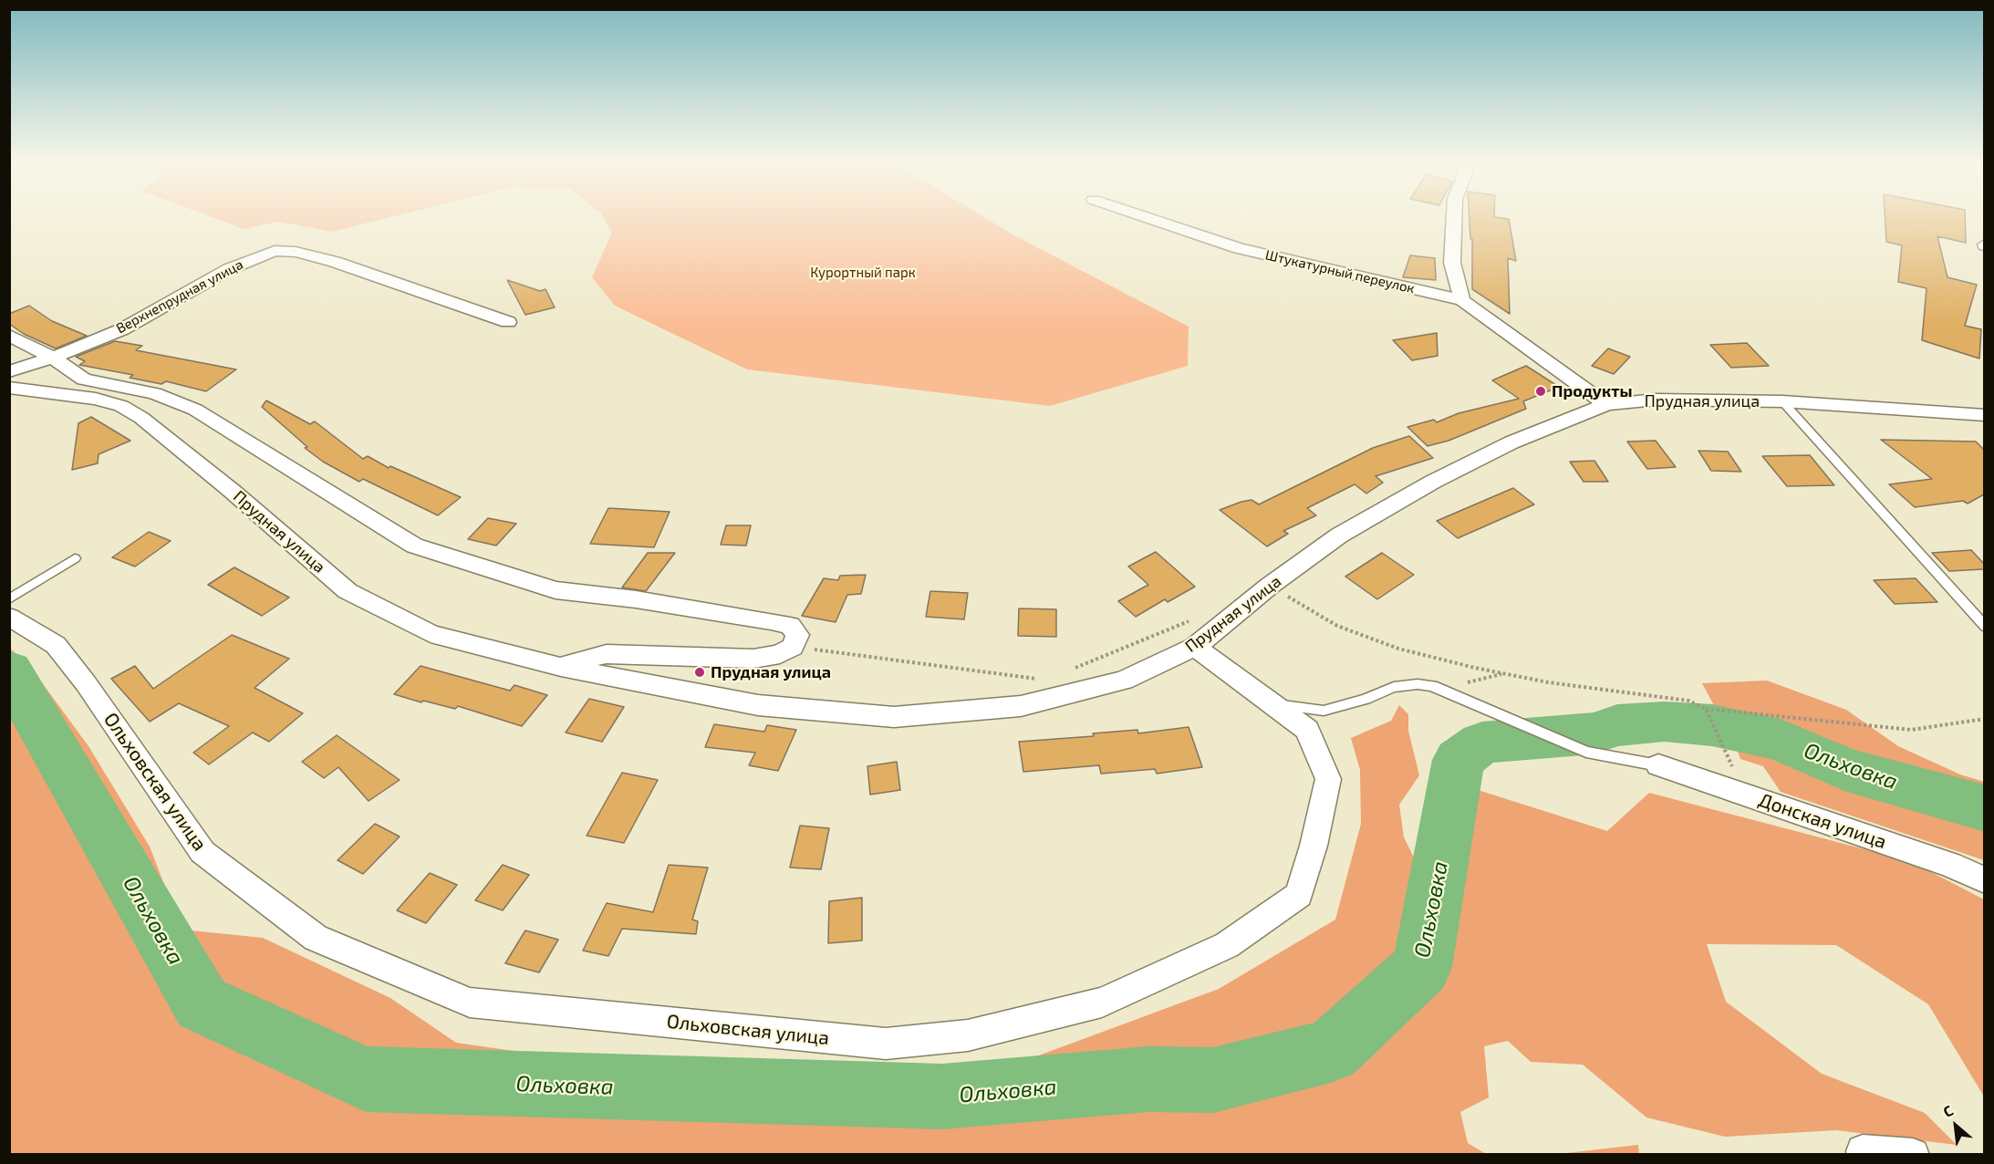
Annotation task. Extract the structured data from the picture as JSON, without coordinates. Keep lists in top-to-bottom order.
{
  "streets": {
    "street": [
      "Штукатурный переулок",
      "Верхнепрудная улица",
      "Прудная улица",
      "Ольховская улица",
      "Донская улица"
    ]
  },
  "crossings": [
    ["Штукатурный переулок", "Прудная улица"],
    ["Прудная улица", "Ольховская улица"]
  ],
  "water": ["Ольховка"],
  "parks": ["Курортный парк"],
  "places": ["Продукты", "Прудная улица"],
  "north": "top left"
}
